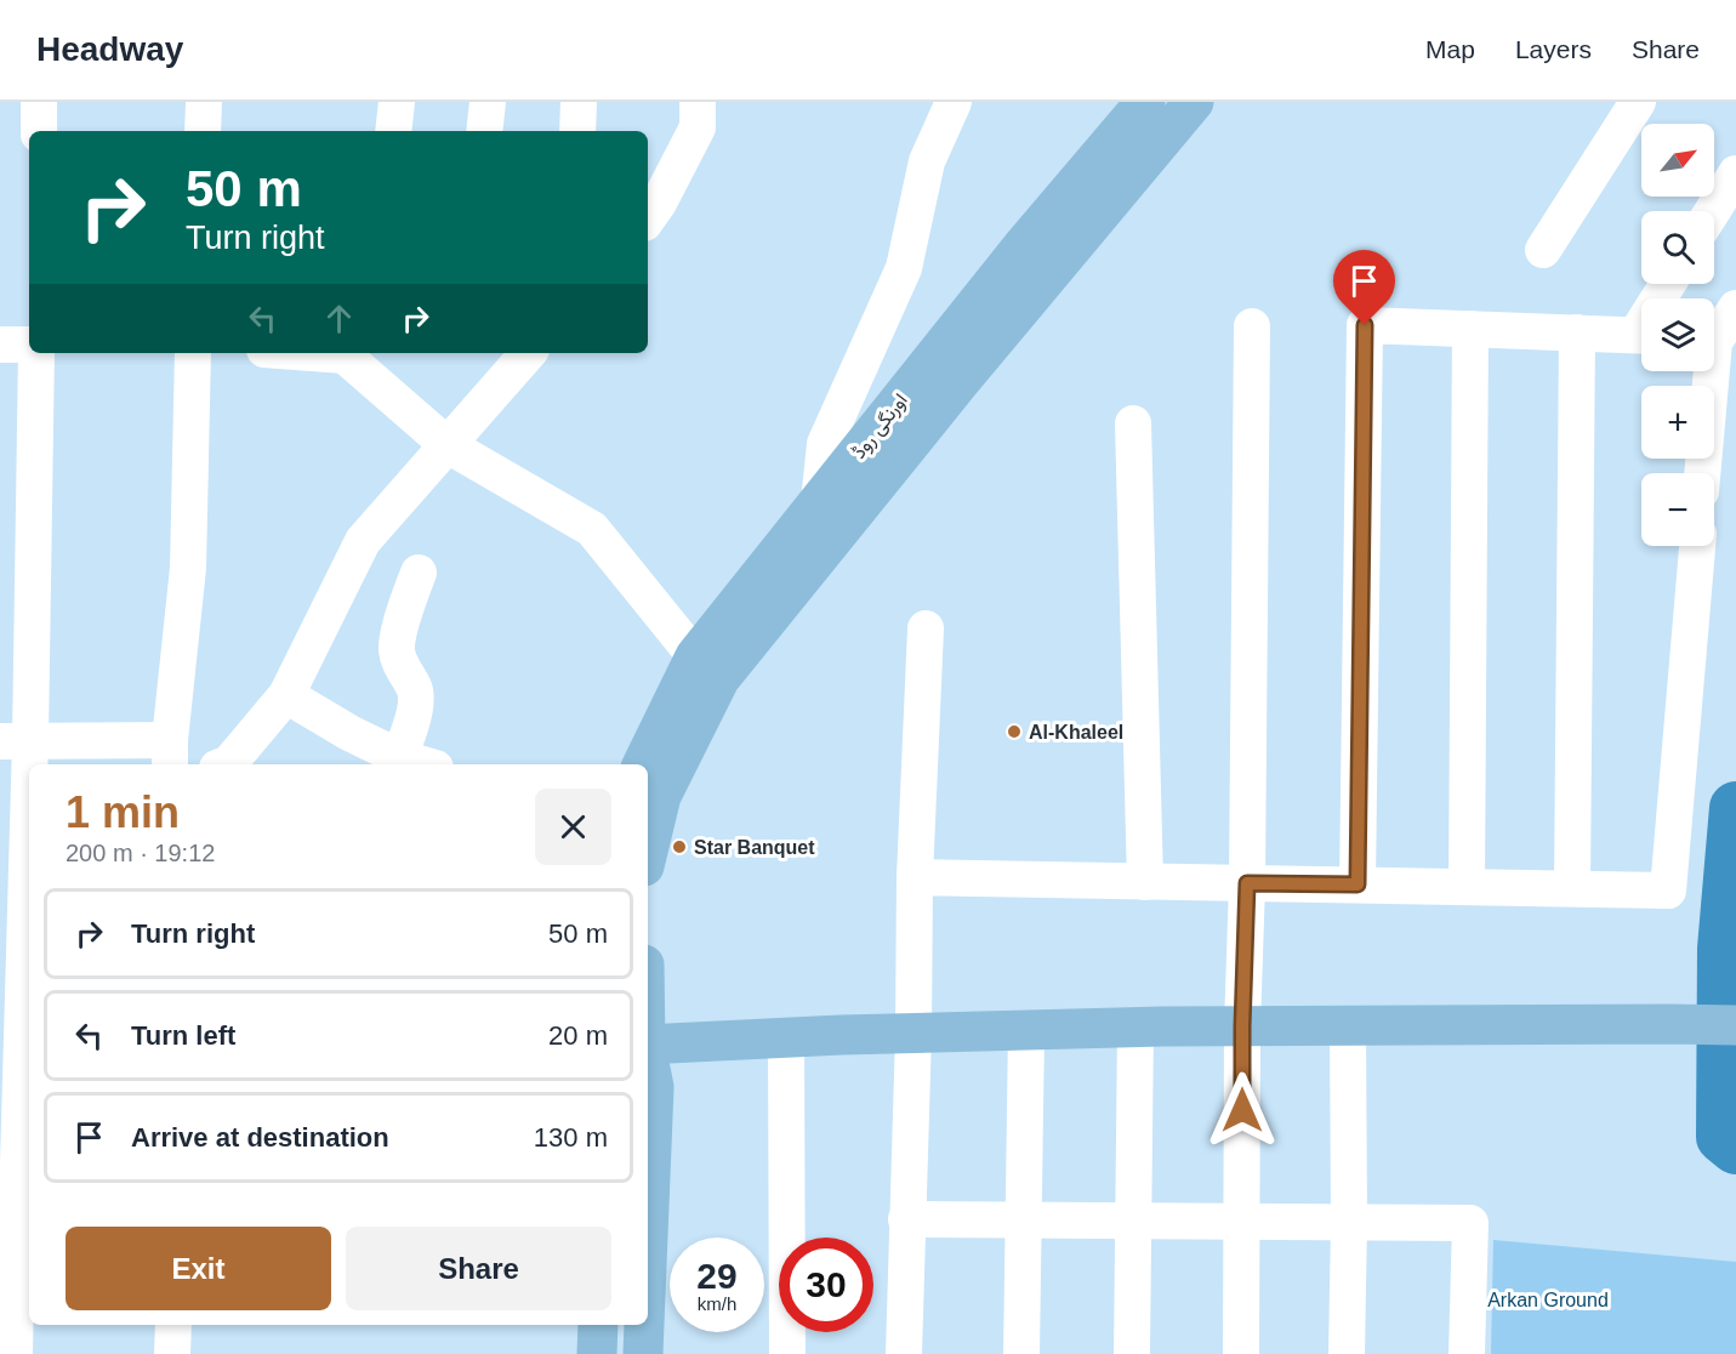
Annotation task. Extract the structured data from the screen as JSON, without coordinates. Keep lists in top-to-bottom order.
{
  "streets": {
    "main road": ["اورنگی روڈ"]
  },
  "parks": ["Arkan Ground"],
  "places": ["Al-Khaleel", "Star Banquet"],
  "north": "top right",
  "page": {
    "header": "Headway",
    "nav": ["Map", "Layers", "Share"],
    "map_buttons": ["+", "−"],
    "turn": ["50 m", "Turn right"],
    "heading": ["1 min", "200 m · 19:12"],
    "list": [
      {
        "name": "Turn right",
        "value": "50 m"
      },
      {
        "name": "Turn left",
        "value": "20 m"
      },
      {
        "name": "Arrive at destination",
        "value": "130 m"
      }
    ],
    "buttons": ["Exit", "Share"],
    "speed": "29 km/h",
    "limit": "30"
  }
}
